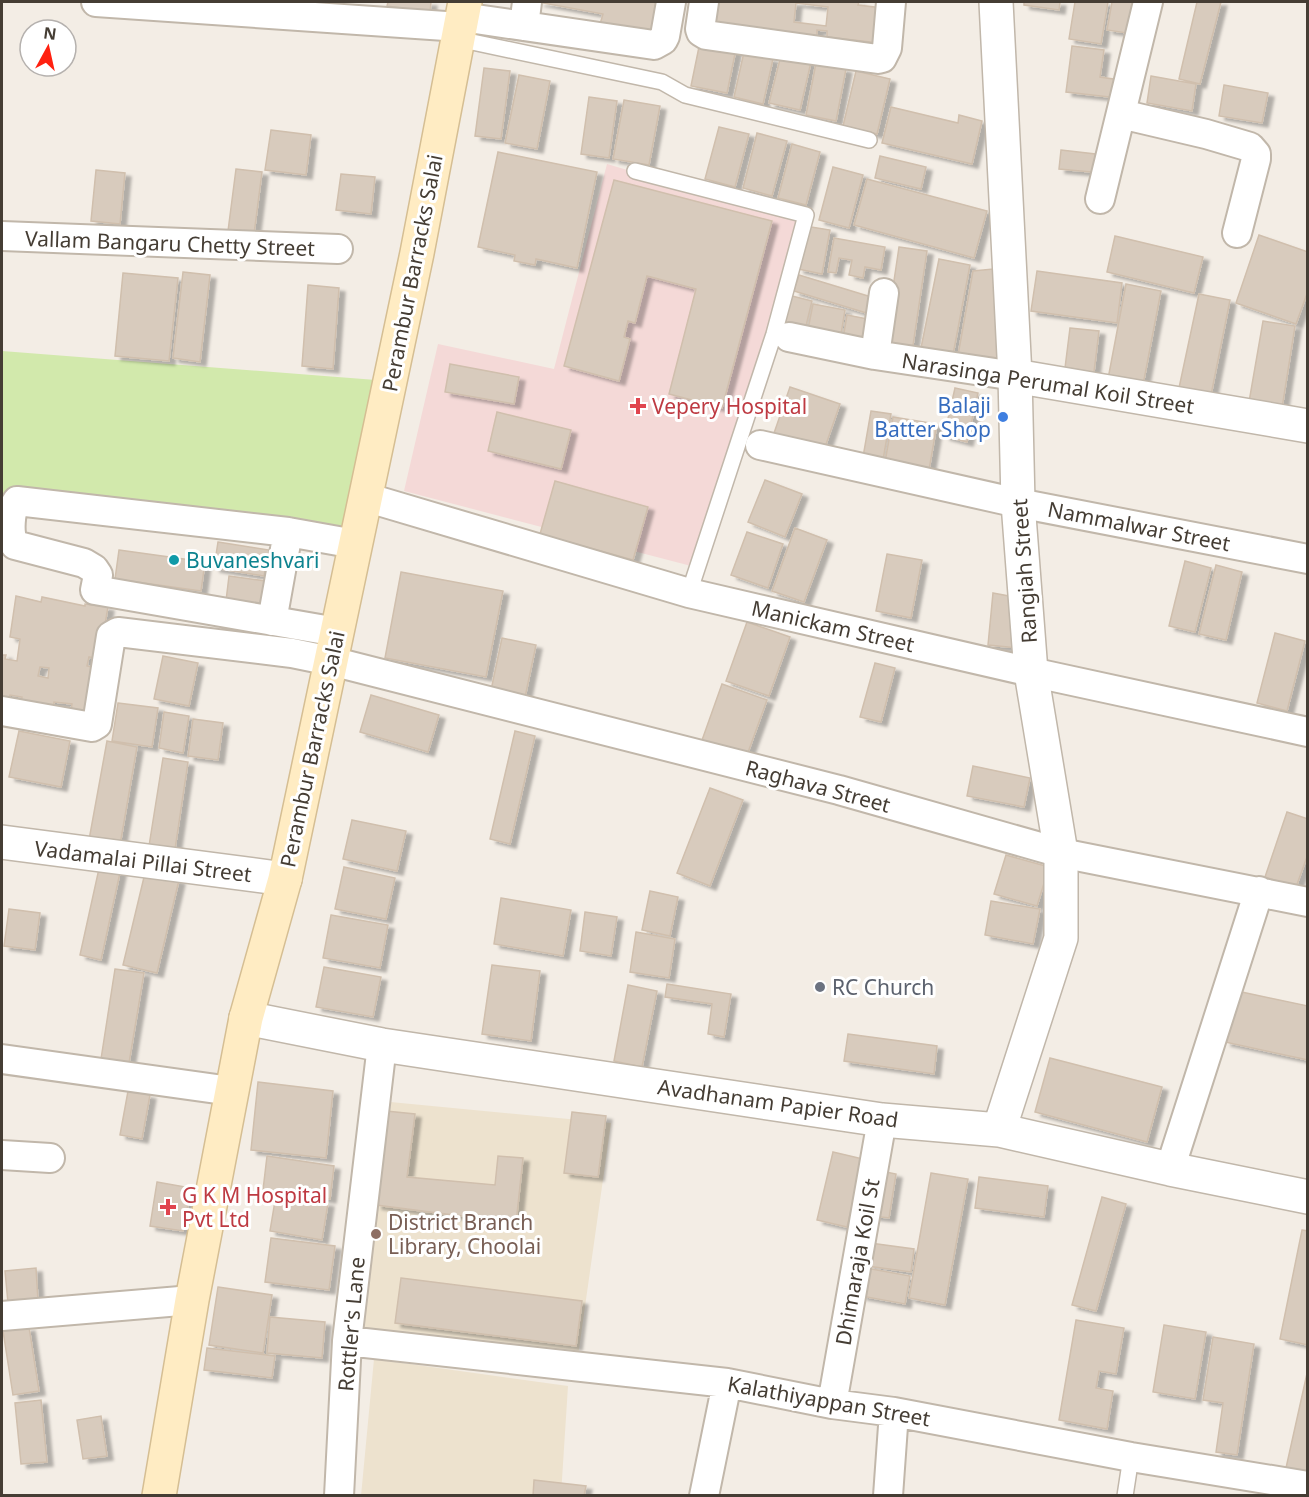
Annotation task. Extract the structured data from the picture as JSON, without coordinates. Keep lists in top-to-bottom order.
{
  "streets": {
    "main road": ["Perambur Barracks Salai"],
    "street": [
      "Vallam Bangaru Chetty Street",
      "Narasinga Perumal Koil Street",
      "Nammalwar Street",
      "Rangiah Street",
      "Manickam Street",
      "Raghava Street",
      "Vadamalai Pillai Street",
      "Avadhanam Papier Road",
      "Dhimaraja Koil St",
      "Rottler's Lane",
      "Kalathiyappan Street"
    ]
  },
  "crossings": [
    ["Perambur Barracks Salai", "Manickam Street"],
    ["Perambur Barracks Salai", "Raghava Street"],
    ["Perambur Barracks Salai", "Vadamalai Pillai Street"],
    ["Perambur Barracks Salai", "Avadhanam Papier Road"],
    ["Narasinga Perumal Koil Street", "Rangiah Street"],
    ["Nammalwar Street", "Rangiah Street"],
    ["Rangiah Street", "Manickam Street"],
    ["Rangiah Street", "Raghava Street"],
    ["Rangiah Street", "Avadhanam Papier Road"],
    ["Avadhanam Papier Road", "Dhimaraja Koil St"],
    ["Avadhanam Papier Road", "Rottler's Lane"],
    ["Dhimaraja Koil St", "Kalathiyappan Street"],
    ["Rottler's Lane", "Kalathiyappan Street"]
  ],
  "places": {
    "health": ["Vepery Hospital", "G K M Hospital Pvt Ltd"],
    "other": [
      "Balaji Batter Shop",
      "Buvaneshvari",
      "RC Church",
      "District Branch Library, Choolai"
    ]
  },
  "north": "top"
}
